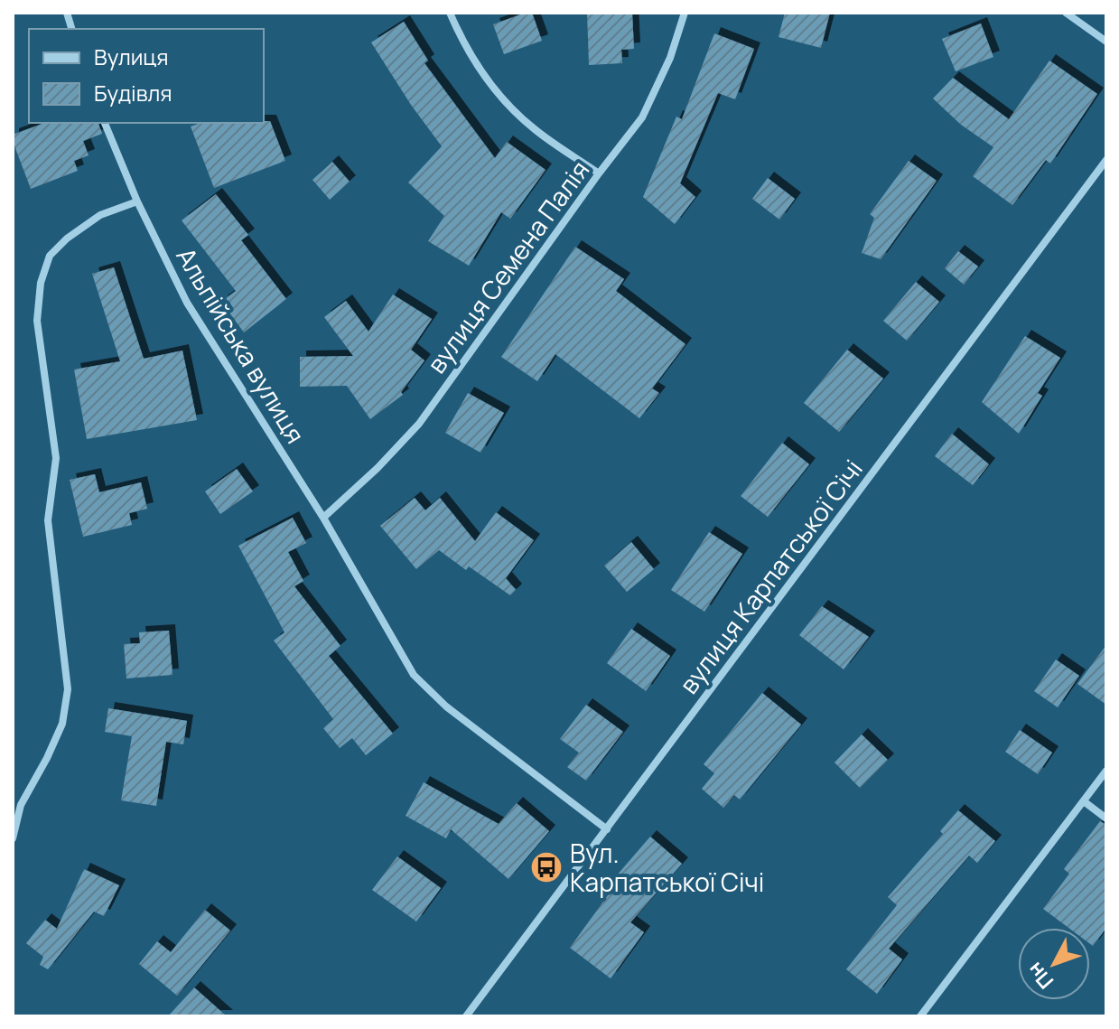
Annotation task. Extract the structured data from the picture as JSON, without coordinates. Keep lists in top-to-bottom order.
{
  "streets": {
    "street": ["вулиця Семена Палія", "Альпійська вулиця", "вулиця Карпатської Січі"]
  },
  "crossings": [
    ["вулиця Семена Палія", "Альпійська вулиця"],
    ["Альпійська вулиця", "вулиця Карпатської Січі"]
  ],
  "places": {
    "bus stop": ["Вул. Карпатської Січі"]
  },
  "legend": ["Вулиця", "Будівля"],
  "north": "bottom left"
}
